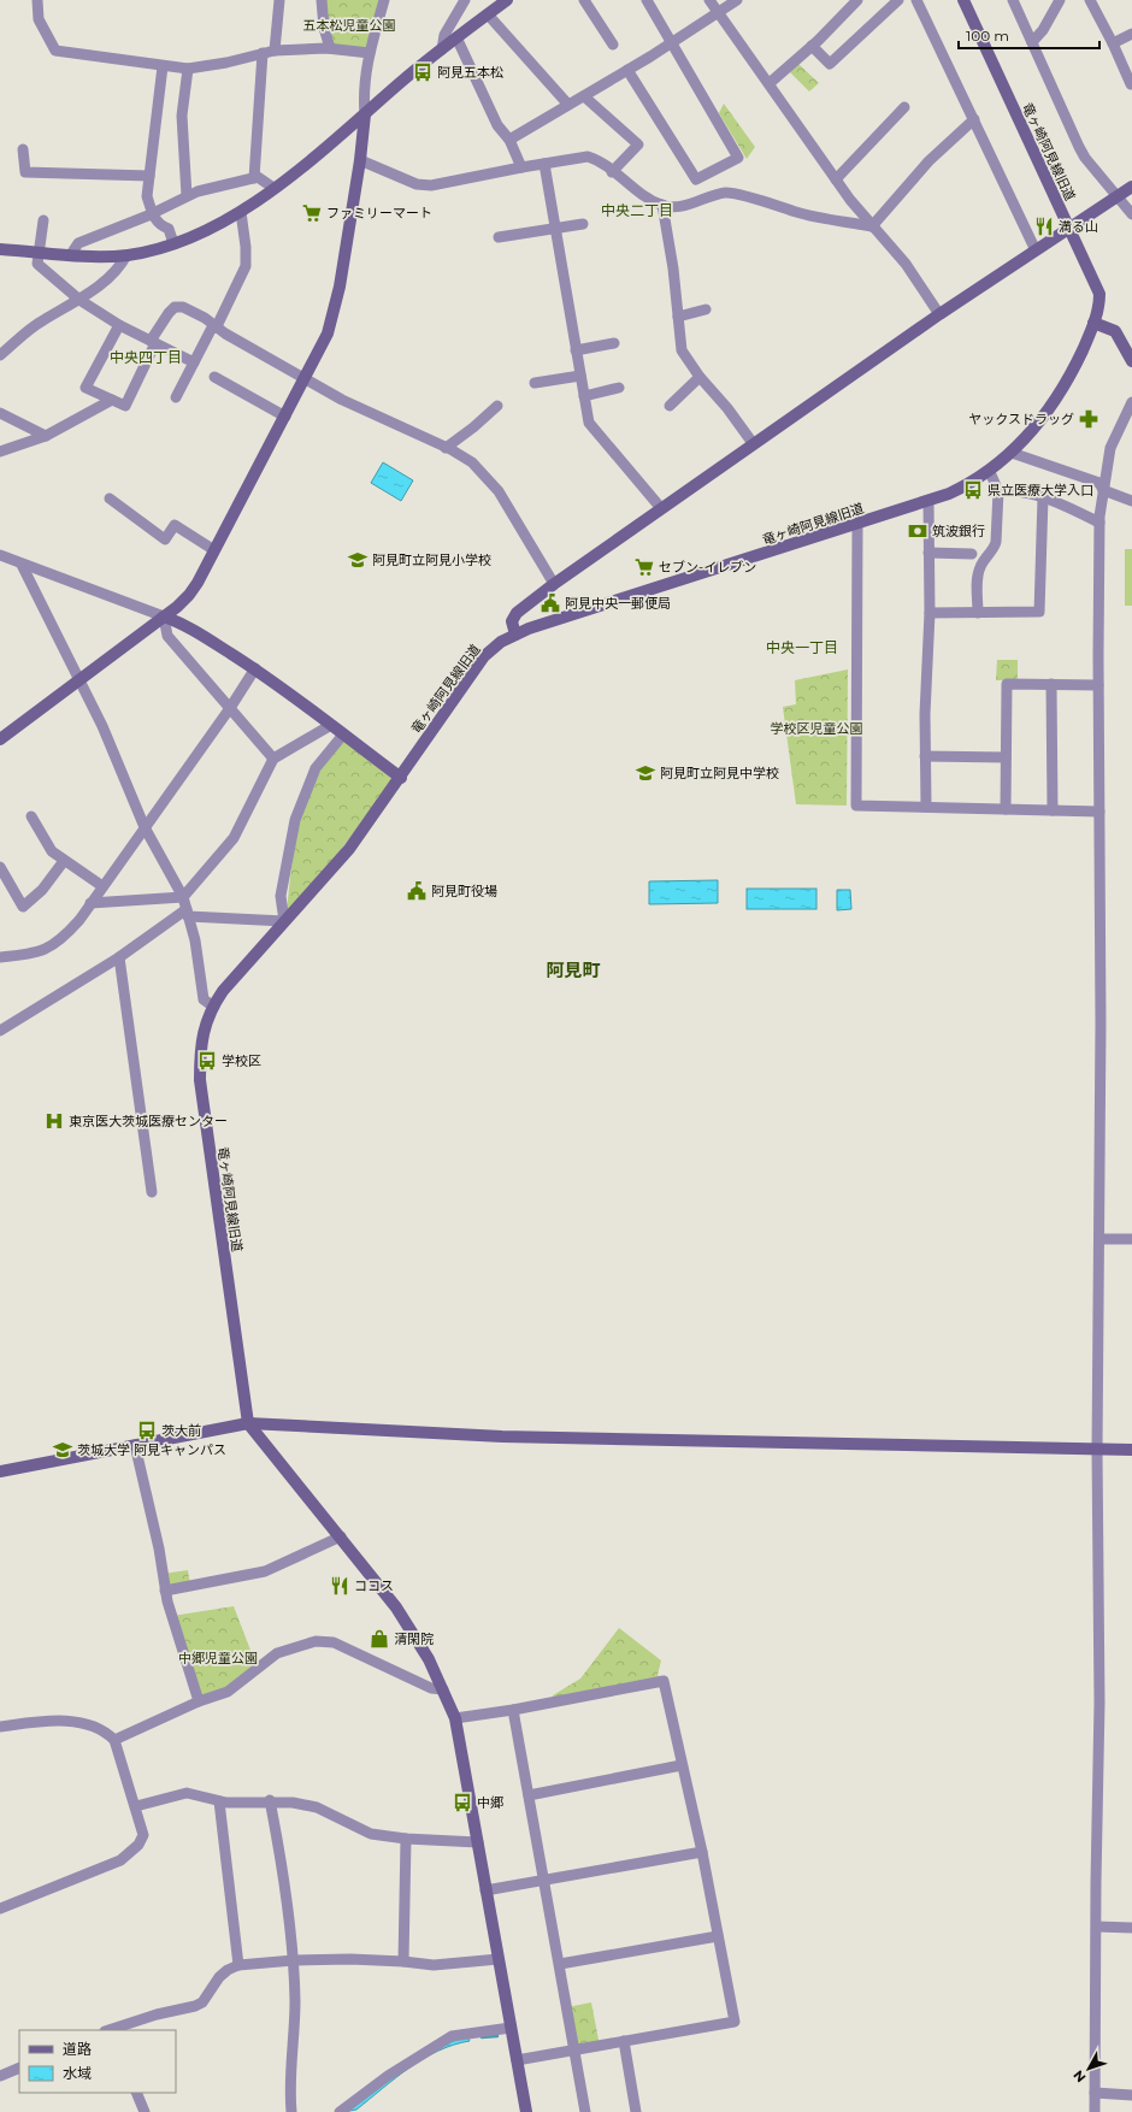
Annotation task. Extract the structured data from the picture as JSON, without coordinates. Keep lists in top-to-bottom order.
{
  "streets": {
    "street": ["竜ヶ崎阿見線旧道"]
  },
  "districts": [
    "中央二丁目",
    "中央四丁目",
    "中央一丁目",
    "阿見町"
  ],
  "parks": ["五本松児童公園", "学校区児童公園", "中郷児童公園"],
  "places": {
    "bus stop": [
      "阿見五本松",
      "県立医療大学入口",
      "学校区",
      "茨大前",
      "中郷"
    ],
    "supermarket": ["ファミリーマート", "セブン-イレブン"],
    "restaurant": ["満る山", "ココス"],
    "pharmacy": ["ヤックスドラッグ"],
    "bank": ["筑波銀行"],
    "school or university": ["阿見町立阿見小学校", "阿見町立阿見中学校", "茨城大学 阿見キャンパス"],
    "public building": ["阿見中央一郵便局", "阿見町役場"],
    "hospital": ["東京医大茨城医療センター"],
    "shop": ["清閑院"]
  },
  "legend": ["道路", "水域"],
  "scale_bar": "100 m",
  "north": "bottom left"
}
